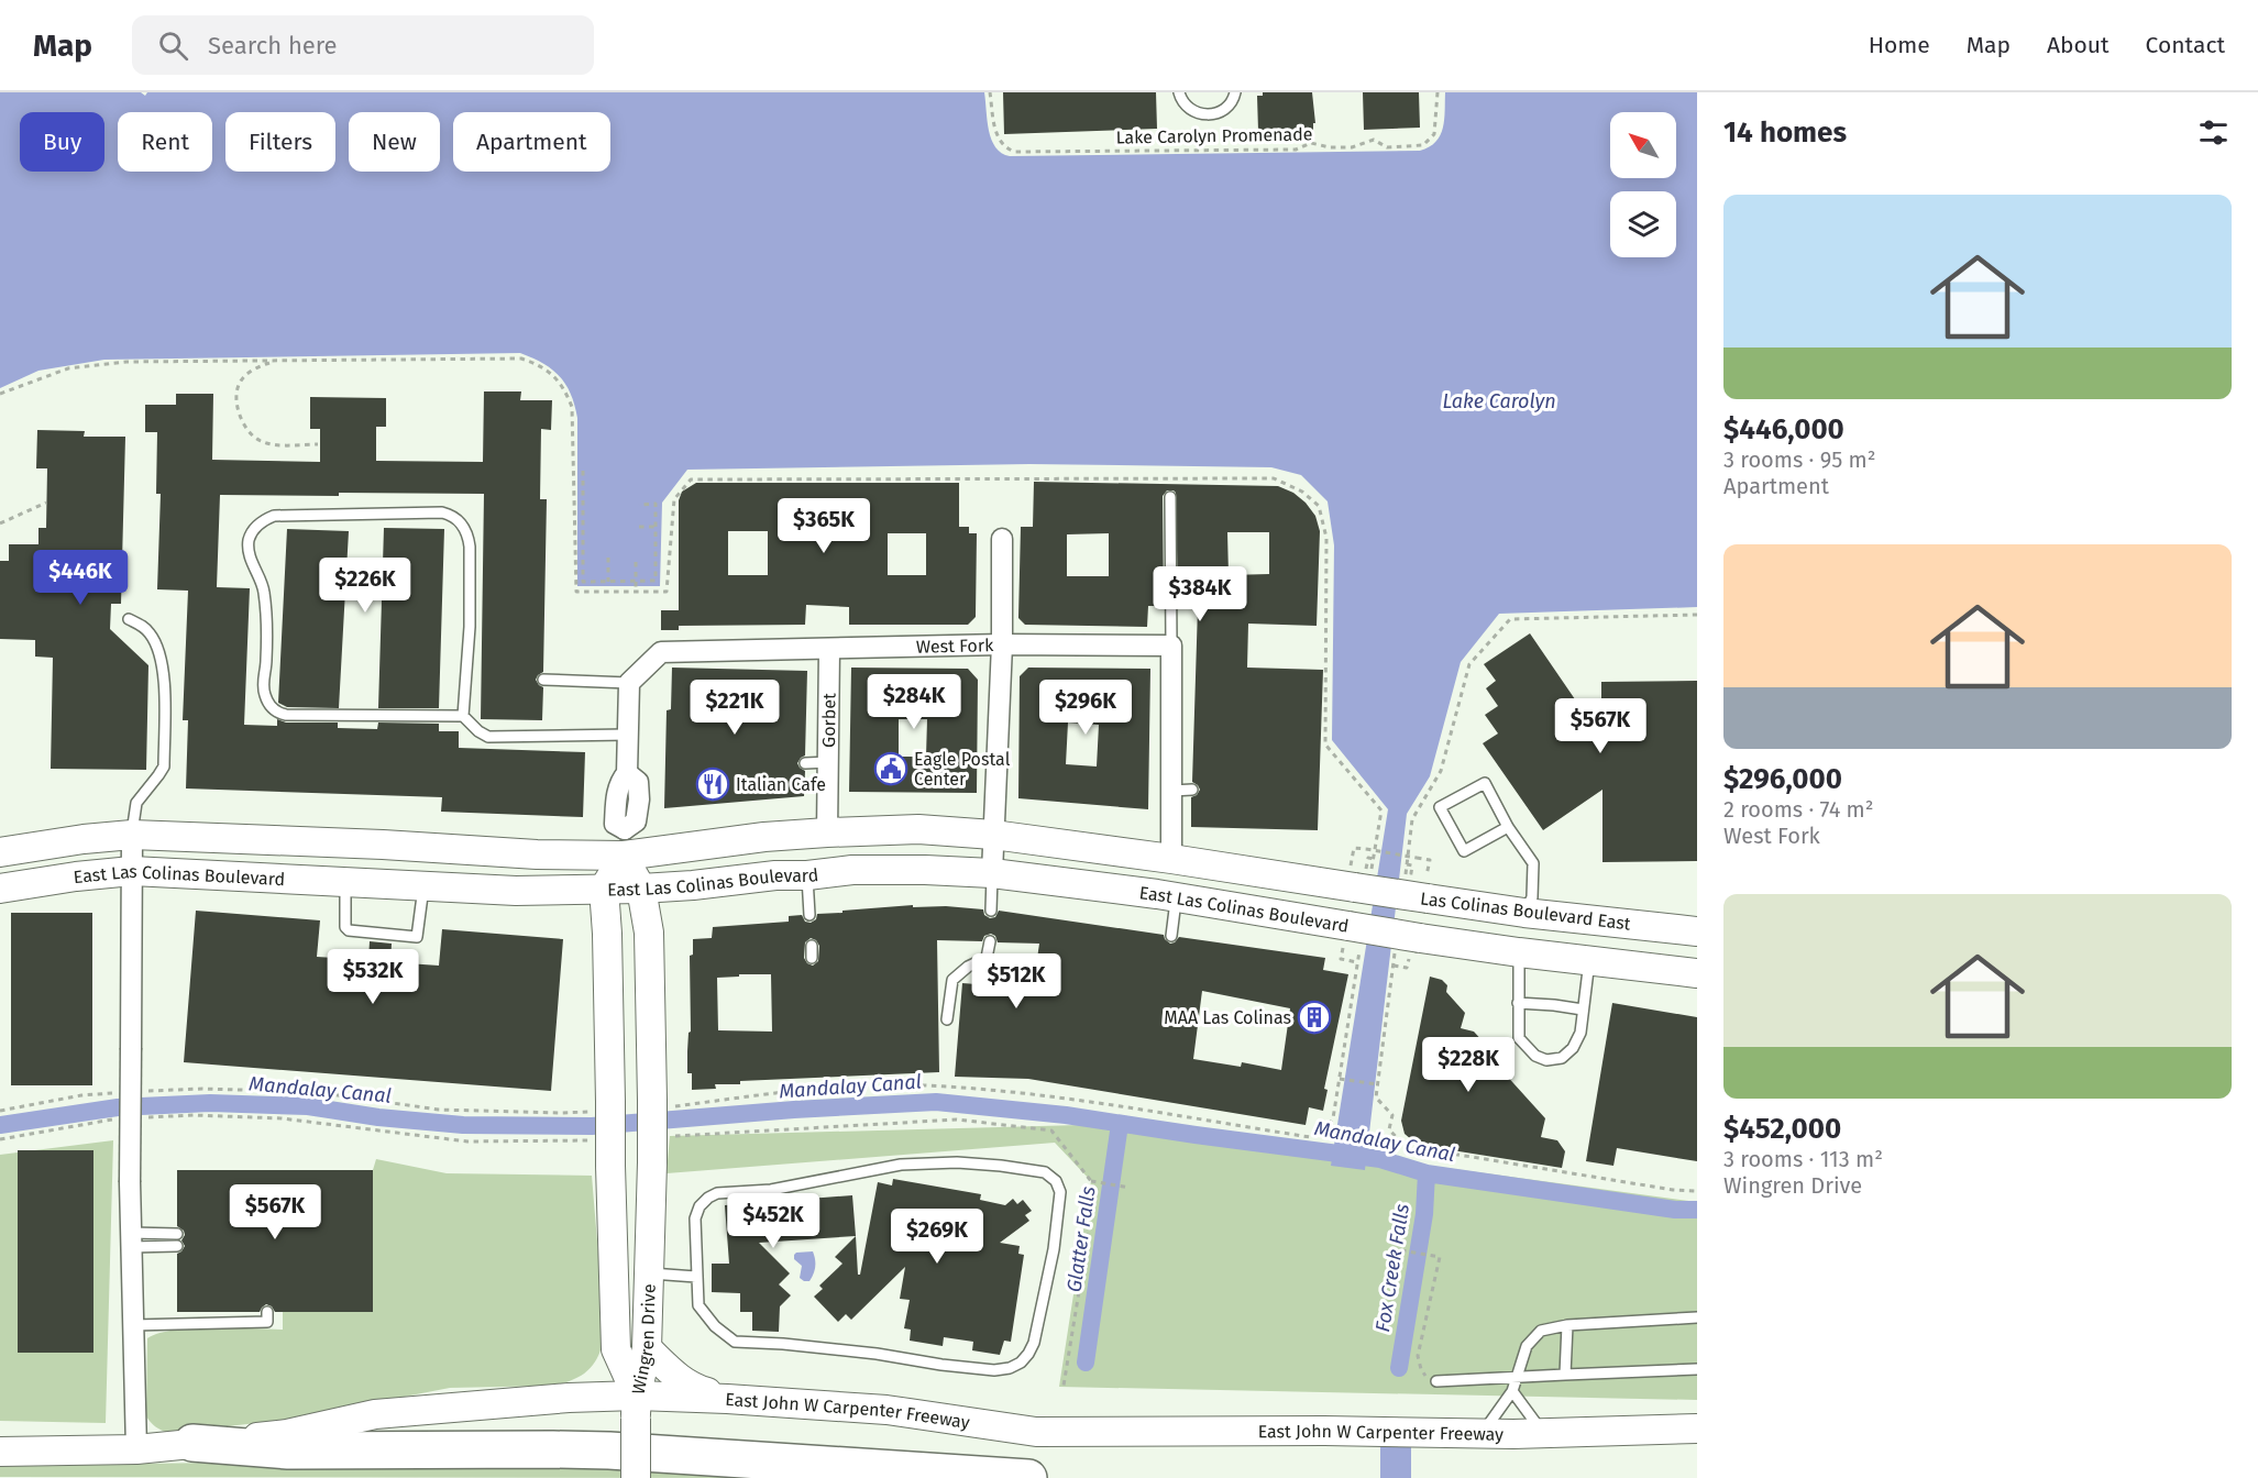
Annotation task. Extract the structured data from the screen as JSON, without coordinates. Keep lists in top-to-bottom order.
{
  "streets": {
    "main road": [
      "East Las Colinas Boulevard",
      "Las Colinas Boulevard East",
      "Wingren Drive",
      "East John W Carpenter Freeway"
    ],
    "street": ["West Fork", "Gorbet"],
    "path": ["Lake Carolyn Promenade"]
  },
  "crossings": [
    ["West Fork", "Gorbet"],
    ["Gorbet", "East Las Colinas Boulevard"],
    ["East Las Colinas Boulevard", "Las Colinas Boulevard East"],
    ["East Las Colinas Boulevard", "Wingren Drive"],
    ["Wingren Drive", "East John W Carpenter Freeway"]
  ],
  "water": [
    "Lake Carolyn",
    "Mandalay Canal",
    "Glatter Falls",
    "Fox Creek Falls"
  ],
  "places": {
    "public building": ["Eagle Postal Center"],
    "restaurant": ["Italian Cafe"],
    "building": ["MAA Las Colinas"]
  },
  "north": "top left",
  "page": {
    "header": "Map",
    "search": "Search here",
    "nav": [
      "Home",
      "Map",
      "About",
      "Contact"
    ],
    "heading": "14 homes",
    "chip": [
      "Buy",
      "Rent",
      "Filters",
      "New",
      "Apartment"
    ],
    "list": [
      {
        "name": "$446,000",
        "note": "3 rooms · 95 m² · Apartment"
      },
      {
        "name": "$296,000",
        "note": "2 rooms · 74 m² · West Fork"
      },
      {
        "name": "$452,000",
        "note": "3 rooms · 113 m² · Wingren Drive"
      }
    ],
    "price": [
      "$365K",
      "$446K",
      "$226K",
      "$384K",
      "$284K",
      "$221K",
      "$296K",
      "$567K",
      "$532K",
      "$512K",
      "$228K",
      "$567K",
      "$452K",
      "$269K"
    ]
  }
}
